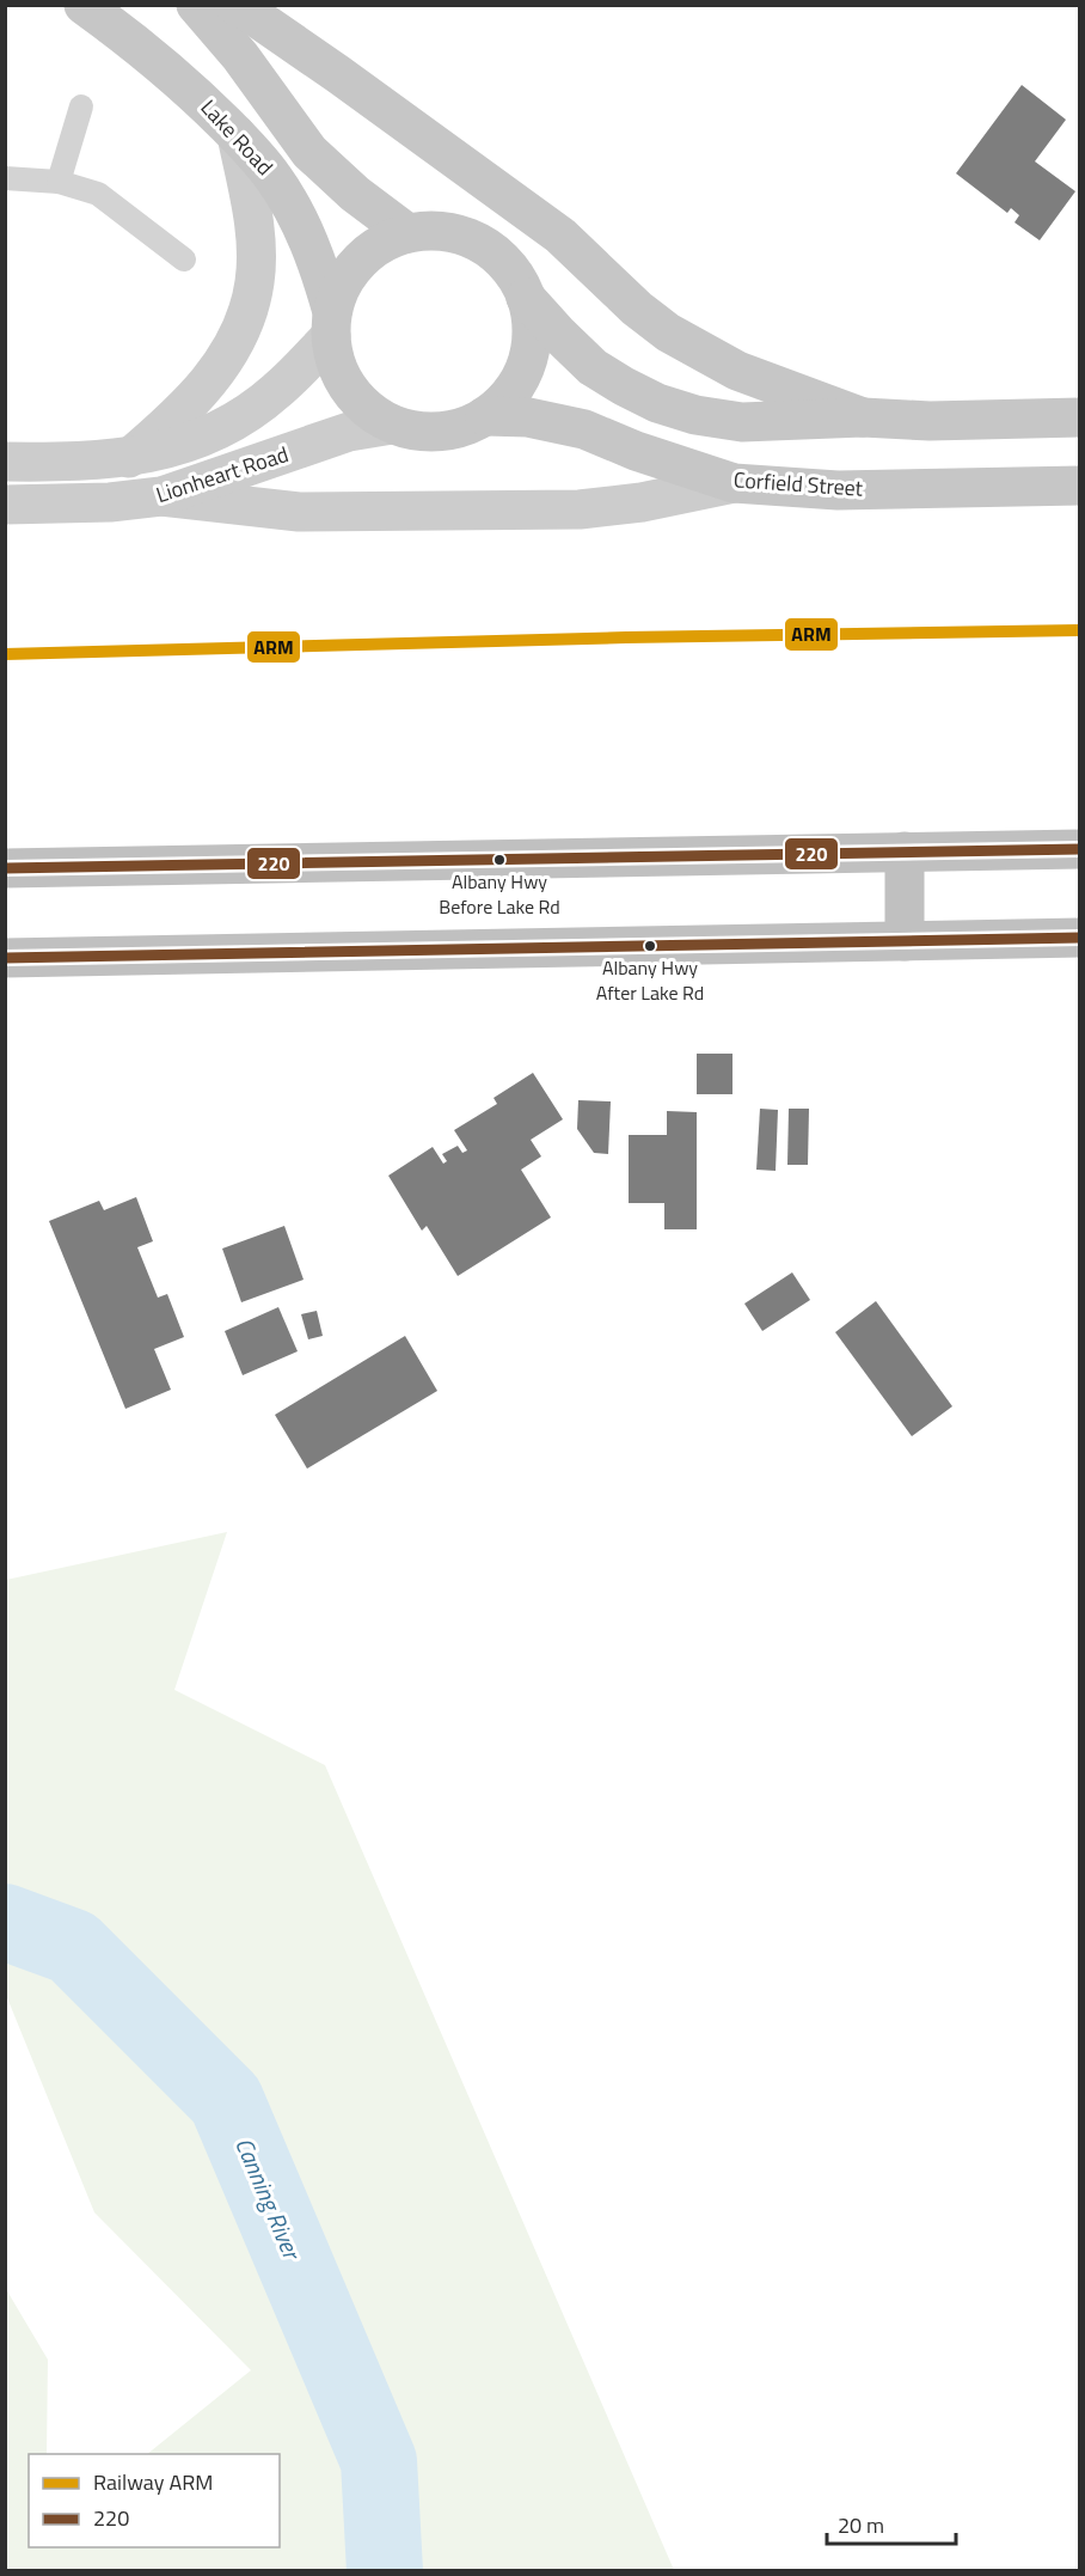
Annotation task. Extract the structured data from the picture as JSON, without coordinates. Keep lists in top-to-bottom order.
{
  "streets": {
    "main road": ["Lake Road", "Lionheart Road", "Corfield Street"]
  },
  "crossings": [
    ["Lake Road", "Lionheart Road"],
    ["Lake Road", "Corfield Street"],
    ["Lionheart Road", "Corfield Street"]
  ],
  "water": ["Canning River"],
  "places": ["Albany Hwy Before Lake Rd", "Albany Hwy After Lake Rd"],
  "lines": ["rail line ARM", "transit line 220"],
  "legend": ["Railway ARM", "220"],
  "scale_bar": "20 m"
}
